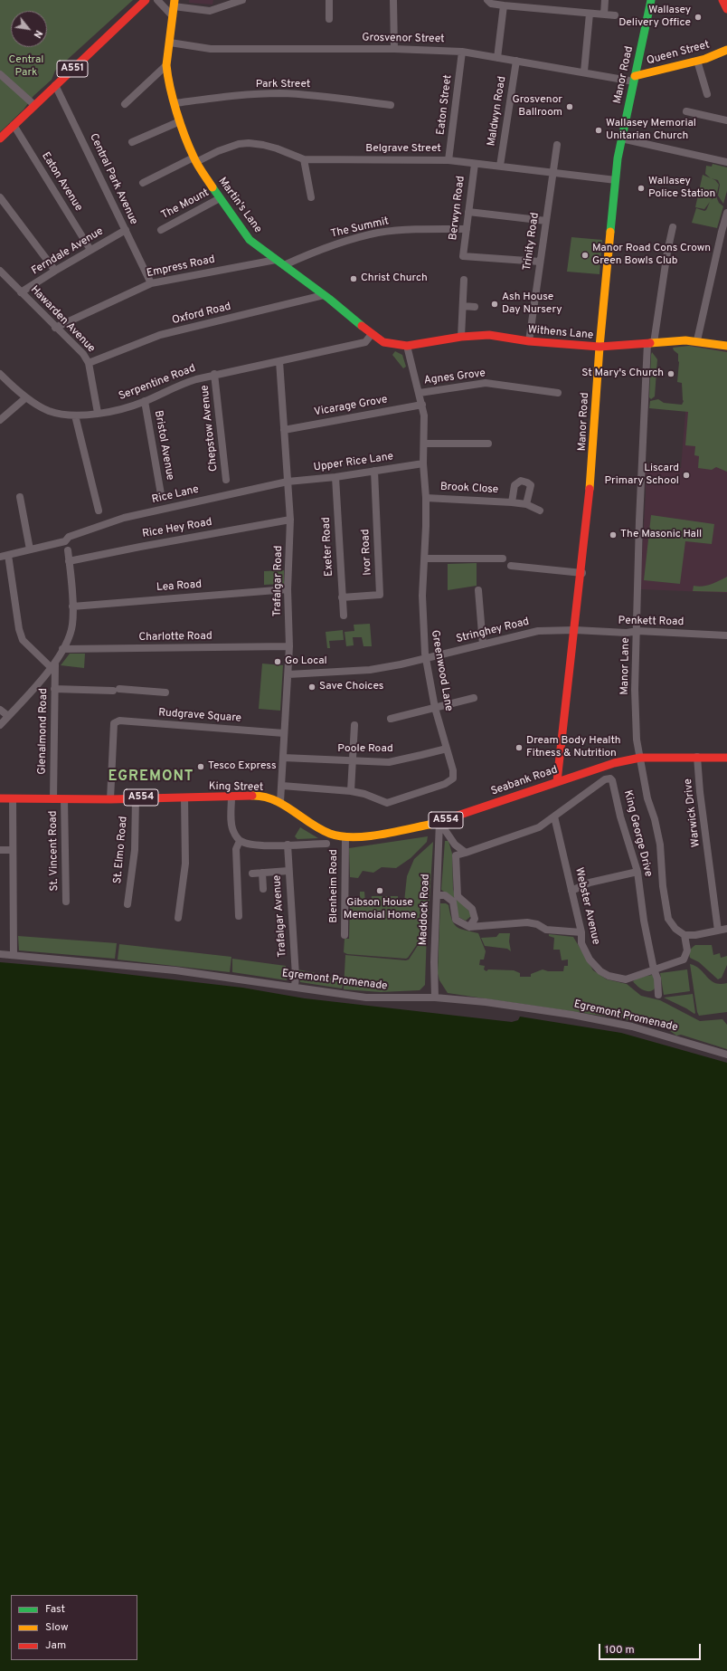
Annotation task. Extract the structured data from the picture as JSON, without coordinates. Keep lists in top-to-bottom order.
{
  "streets": {
    "main road": [
      "Queen Street",
      "A551",
      "Manor Road",
      "Martin's Lane",
      "Withens Lane",
      "Seabank Road",
      "King Street",
      "A554"
    ],
    "street": [
      "Grosvenor Street",
      "Park Street",
      "Eaton Street",
      "Maldwyn Road",
      "Belgrave Street",
      "Central Park Avenue",
      "Eaton Avenue",
      "The Mount",
      "Berwyn Road",
      "The Summit",
      "Trinity Road",
      "Ferndale Avenue",
      "Empress Road",
      "Oxford Road",
      "Hawarden Avenue",
      "Agnes Grove",
      "Serpentine Road",
      "Vicarage Grove",
      "Chepstow Avenue",
      "Bristol Avenue",
      "Upper Rice Lane",
      "Brook Close",
      "Rice Lane",
      "Rice Hey Road",
      "Exeter Road",
      "Ivor Road",
      "Trafalgar Road",
      "Lea Road",
      "Penkett Road",
      "Stringhey Road",
      "Charlotte Road",
      "Manor Lane",
      "Greenwood Lane",
      "Rudgrave Square",
      "Glenalmond Road",
      "Poole Road",
      "Warwick Drive",
      "King George Drive",
      "St. Elmo Road",
      "St. Vincent Road",
      "Blenheim Road",
      "Webster Avenue",
      "Maddock Road",
      "Trafalgar Avenue",
      "Egremont Promenade"
    ]
  },
  "crossings": [
    ["Grosvenor Street", "Queen Street"],
    ["Grosvenor Street", "Manor Road"],
    ["Grosvenor Street", "Eaton Street"],
    ["Grosvenor Street", "Maldwyn Road"],
    ["Grosvenor Street", "Martin's Lane"],
    ["Queen Street", "Manor Road"],
    ["A551", "Central Park Avenue"],
    ["A551", "Eaton Avenue"],
    ["Manor Road", "Belgrave Street"],
    ["Manor Road", "Withens Lane"],
    ["Manor Road", "Penkett Road"],
    ["Manor Road", "Stringhey Road"],
    ["Manor Road", "Seabank Road"],
    ["Park Street", "Martin's Lane"],
    ["Eaton Street", "Belgrave Street"],
    ["Maldwyn Road", "Belgrave Street"],
    ["Belgrave Street", "Martin's Lane"],
    ["Belgrave Street", "Berwyn Road"],
    ["Belgrave Street", "Trinity Road"],
    ["Central Park Avenue", "Ferndale Avenue"],
    ["Central Park Avenue", "Empress Road"],
    ["Eaton Avenue", "Ferndale Avenue"],
    ["The Mount", "Martin's Lane"],
    ["Martin's Lane", "The Summit"],
    ["Martin's Lane", "Empress Road"],
    ["Martin's Lane", "Oxford Road"],
    ["Martin's Lane", "Withens Lane"],
    ["Martin's Lane", "Serpentine Road"],
    ["Berwyn Road", "The Summit"],
    ["Berwyn Road", "Trinity Road"],
    ["Trinity Road", "Withens Lane"],
    ["Ferndale Avenue", "Hawarden Avenue"],
    ["Empress Road", "Hawarden Avenue"],
    ["Oxford Road", "Hawarden Avenue"],
    ["Hawarden Avenue", "Serpentine Road"],
    ["Withens Lane", "Manor Lane"],
    ["Withens Lane", "Greenwood Lane"],
    ["Agnes Grove", "Greenwood Lane"],
    ["Serpentine Road", "Chepstow Avenue"],
    ["Serpentine Road", "Bristol Avenue"],
    ["Serpentine Road", "Trafalgar Road"],
    ["Vicarage Grove", "Trafalgar Road"],
    ["Vicarage Grove", "Greenwood Lane"],
    ["Upper Rice Lane", "Rice Lane"],
    ["Upper Rice Lane", "Exeter Road"],
    ["Upper Rice Lane", "Ivor Road"],
    ["Upper Rice Lane", "Trafalgar Road"],
    ["Upper Rice Lane", "Greenwood Lane"],
    ["Brook Close", "Greenwood Lane"],
    ["Rice Lane", "Trafalgar Road"],
    ["Rice Hey Road", "Trafalgar Road"],
    ["Exeter Road", "Ivor Road"],
    ["Trafalgar Road", "Lea Road"],
    ["Trafalgar Road", "Stringhey Road"],
    ["Trafalgar Road", "Charlotte Road"],
    ["Trafalgar Road", "Greenwood Lane"],
    ["Trafalgar Road", "Rudgrave Square"],
    ["Trafalgar Road", "Poole Road"],
    ["Trafalgar Road", "King Street"],
    ["Penkett Road", "Stringhey Road"],
    ["Penkett Road", "Manor Lane"],
    ["Stringhey Road", "Greenwood Lane"],
    ["Manor Lane", "Seabank Road"],
    ["Greenwood Lane", "Poole Road"],
    ["Rudgrave Square", "King Street"],
    ["Glenalmond Road", "King Street"],
    ["Seabank Road", "King Street"],
    ["Seabank Road", "Warwick Drive"],
    ["Seabank Road", "Blenheim Road"],
    ["Seabank Road", "Maddock Road"],
    ["King Street", "St. Elmo Road"],
    ["King Street", "St. Vincent Road"],
    ["King George Drive", "Webster Avenue"],
    ["Maddock Road", "Egremont Promenade"],
    ["Trafalgar Avenue", "Egremont Promenade"]
  ],
  "districts": ["EGREMONT"],
  "parks": ["Central Park"],
  "places": [
    "Wallasey Delivery Office",
    "Grosvenor Ballroom",
    "Wallasey Memorial Unitarian Church",
    "Wallasey Police Station",
    "Manor Road Cons Crown Green Bowls Club",
    "Christ Church",
    "Ash House Day Nursery",
    "St Mary's Church",
    "Liscard Primary School",
    "The Masonic Hall",
    "Go Local",
    "Save Choices",
    "Dream Body Health Fitness & Nutrition",
    "Tesco Express",
    "Gibson House Memoial Home"
  ],
  "legend": ["Fast", "Slow", "Jam"],
  "scale_bar": "100 m",
  "north": "bottom right"
}
